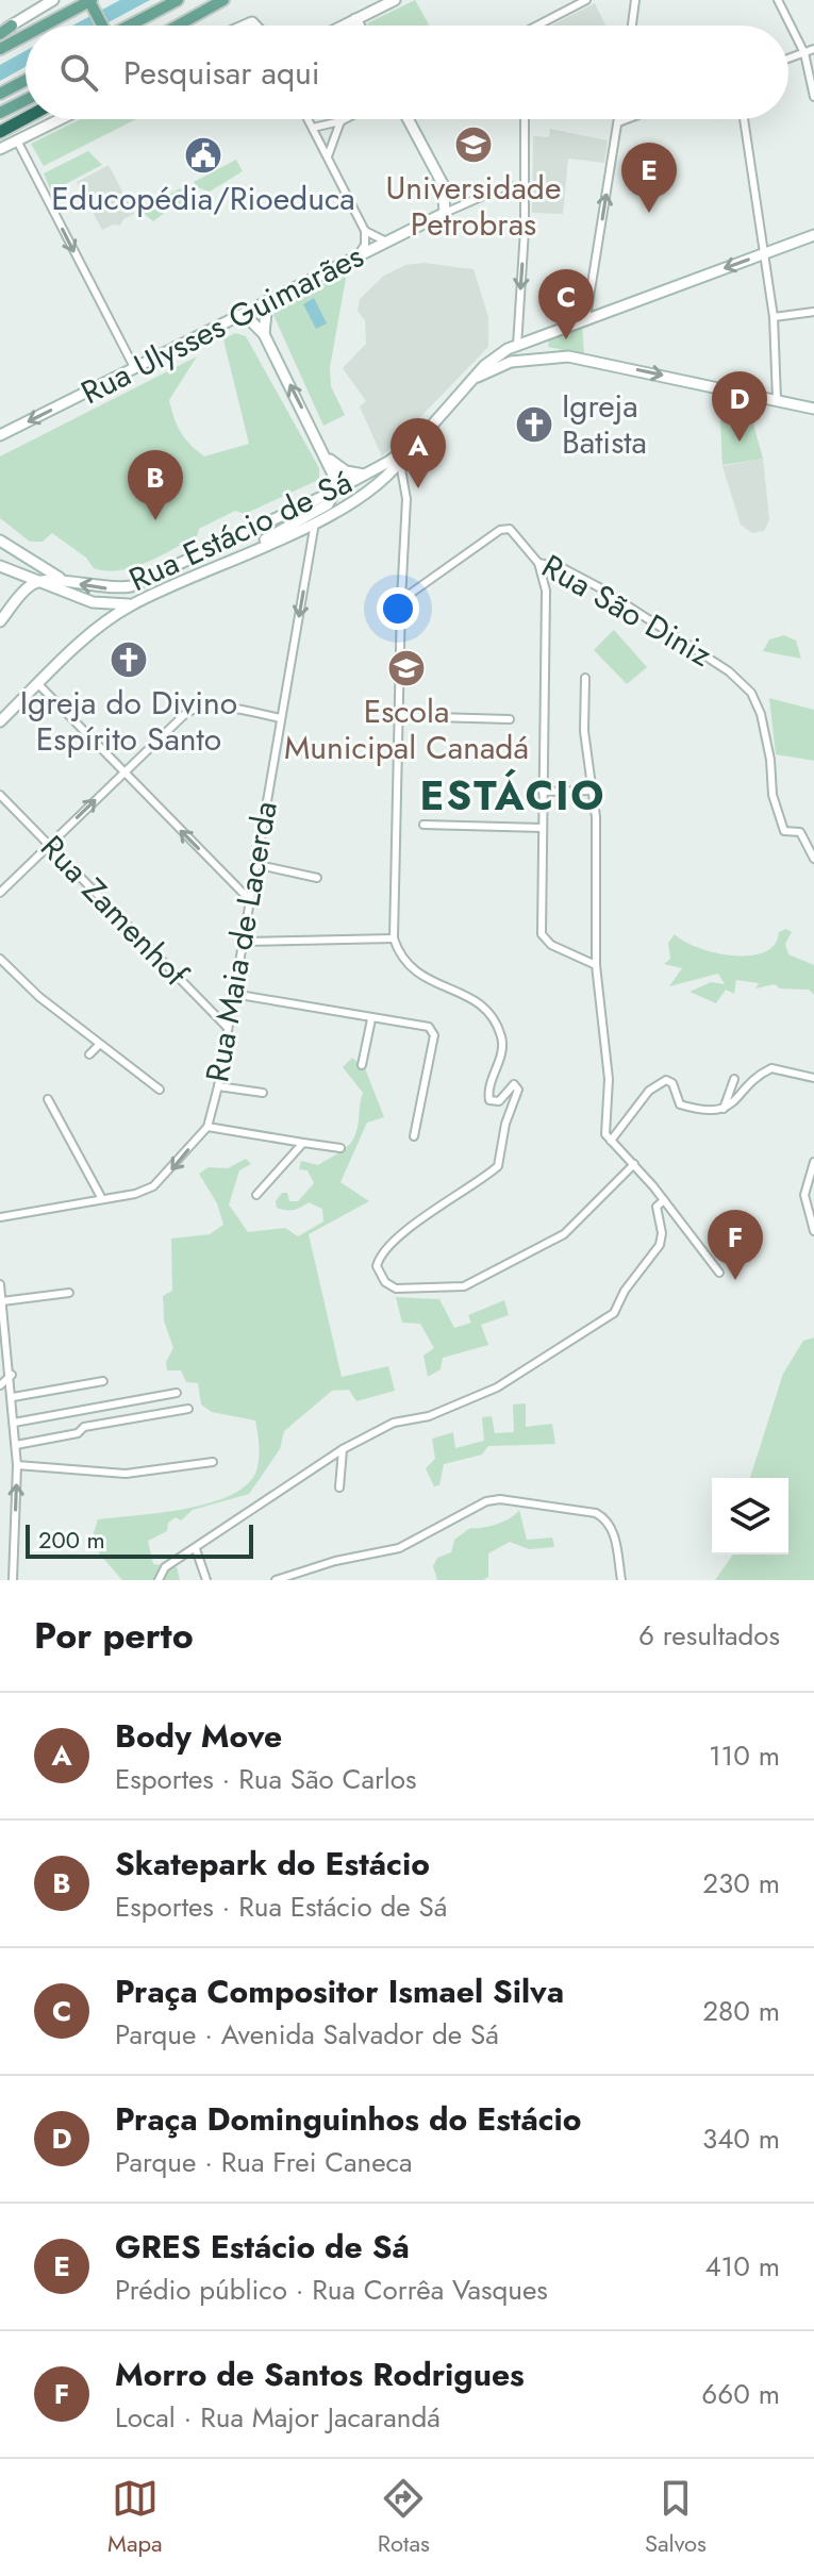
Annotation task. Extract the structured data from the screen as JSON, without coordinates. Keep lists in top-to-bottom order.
{
  "streets": {
    "main road": ["Rua Ulysses Guimarães", "Rua Estácio de Sá"],
    "street": ["Rua São Diniz", "Rua Zamenhof", "Rua Maia de Lacerda"]
  },
  "crossings": [
    ["Rua Estácio de Sá", "Rua Maia de Lacerda"],
    ["Rua Zamenhof", "Rua Maia de Lacerda"]
  ],
  "one_way": ["Rua Maia de Lacerda"],
  "districts": ["ESTÁCIO"],
  "places": {
    "school or university": ["Universidade Petrobras", "Escola Municipal Canadá"],
    "public building": ["Educopédia/Rioeduca"],
    "church": ["Igreja Batista", "Igreja do Divino Espírito Santo"]
  },
  "scale_bar": "200 m",
  "page": {
    "search": "Pesquisar aqui",
    "pins": [
      "E",
      "C",
      "D",
      "A",
      "B",
      "F"
    ],
    "scale": "200 m",
    "heading": ["Por perto", "6 resultados"],
    "list": [
      {
        "mark": "A",
        "name": "Body Move",
        "note": "Esportes · Rua São Carlos",
        "value": "110 m"
      },
      {
        "mark": "B",
        "name": "Skatepark do Estácio",
        "note": "Esportes · Rua Estácio de Sá",
        "value": "230 m"
      },
      {
        "mark": "C",
        "name": "Praça Compositor Ismael Silva",
        "note": "Parque · Avenida Salvador de Sá",
        "value": "280 m"
      },
      {
        "mark": "D",
        "name": "Praça Dominguinhos do Estácio",
        "note": "Parque · Rua Frei Caneca",
        "value": "340 m"
      },
      {
        "mark": "E",
        "name": "GRES Estácio de Sá",
        "note": "Prédio público · Rua Corrêa Vasques",
        "value": "410 m"
      },
      {
        "mark": "F",
        "name": "Morro de Santos Rodrigues",
        "note": "Local · Rua Major Jacarandá",
        "value": "660 m"
      }
    ],
    "nav": ["Mapa", "Rotas", "Salvos"]
  }
}
